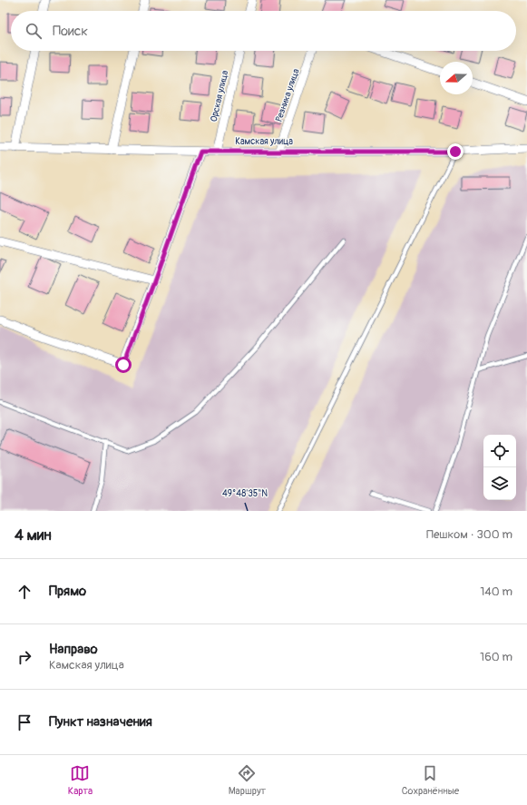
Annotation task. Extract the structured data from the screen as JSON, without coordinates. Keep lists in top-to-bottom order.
{
  "streets": {
    "street": ["Резника улица", "Орская улица", "Камская улица"]
  },
  "crossings": [
    ["Резника улица", "Камская улица"],
    ["Орская улица", "Камская улица"]
  ],
  "north": "left",
  "page": {
    "search": "Поиск",
    "heading": ["4 мин", "Пешком · 300 m"],
    "list": [
      ["Прямо", "140 m"],
      ["Направо", "Камская улица", "160 m"],
      "Пункт назначения"
    ],
    "nav": ["Карта", "Маршрут", "Сохранённые"]
  },
  "coordinates": ["49°48'35\"N"]
}
